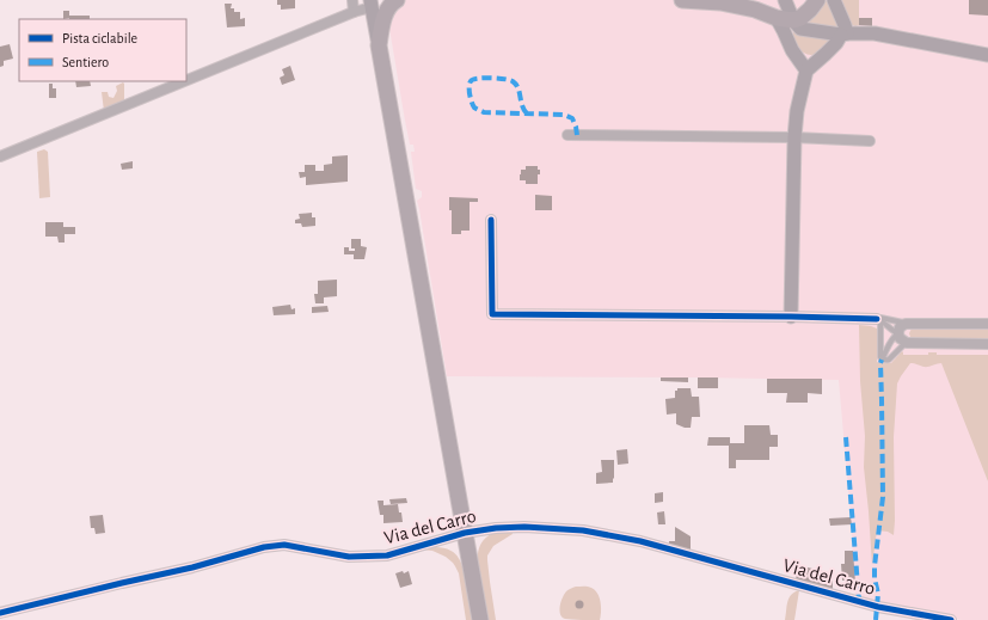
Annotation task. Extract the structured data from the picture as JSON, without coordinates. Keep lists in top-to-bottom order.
{
  "streets": {
    "street": ["Via del Carro"]
  },
  "legend": ["Pista ciclabile", "Sentiero"]
}
